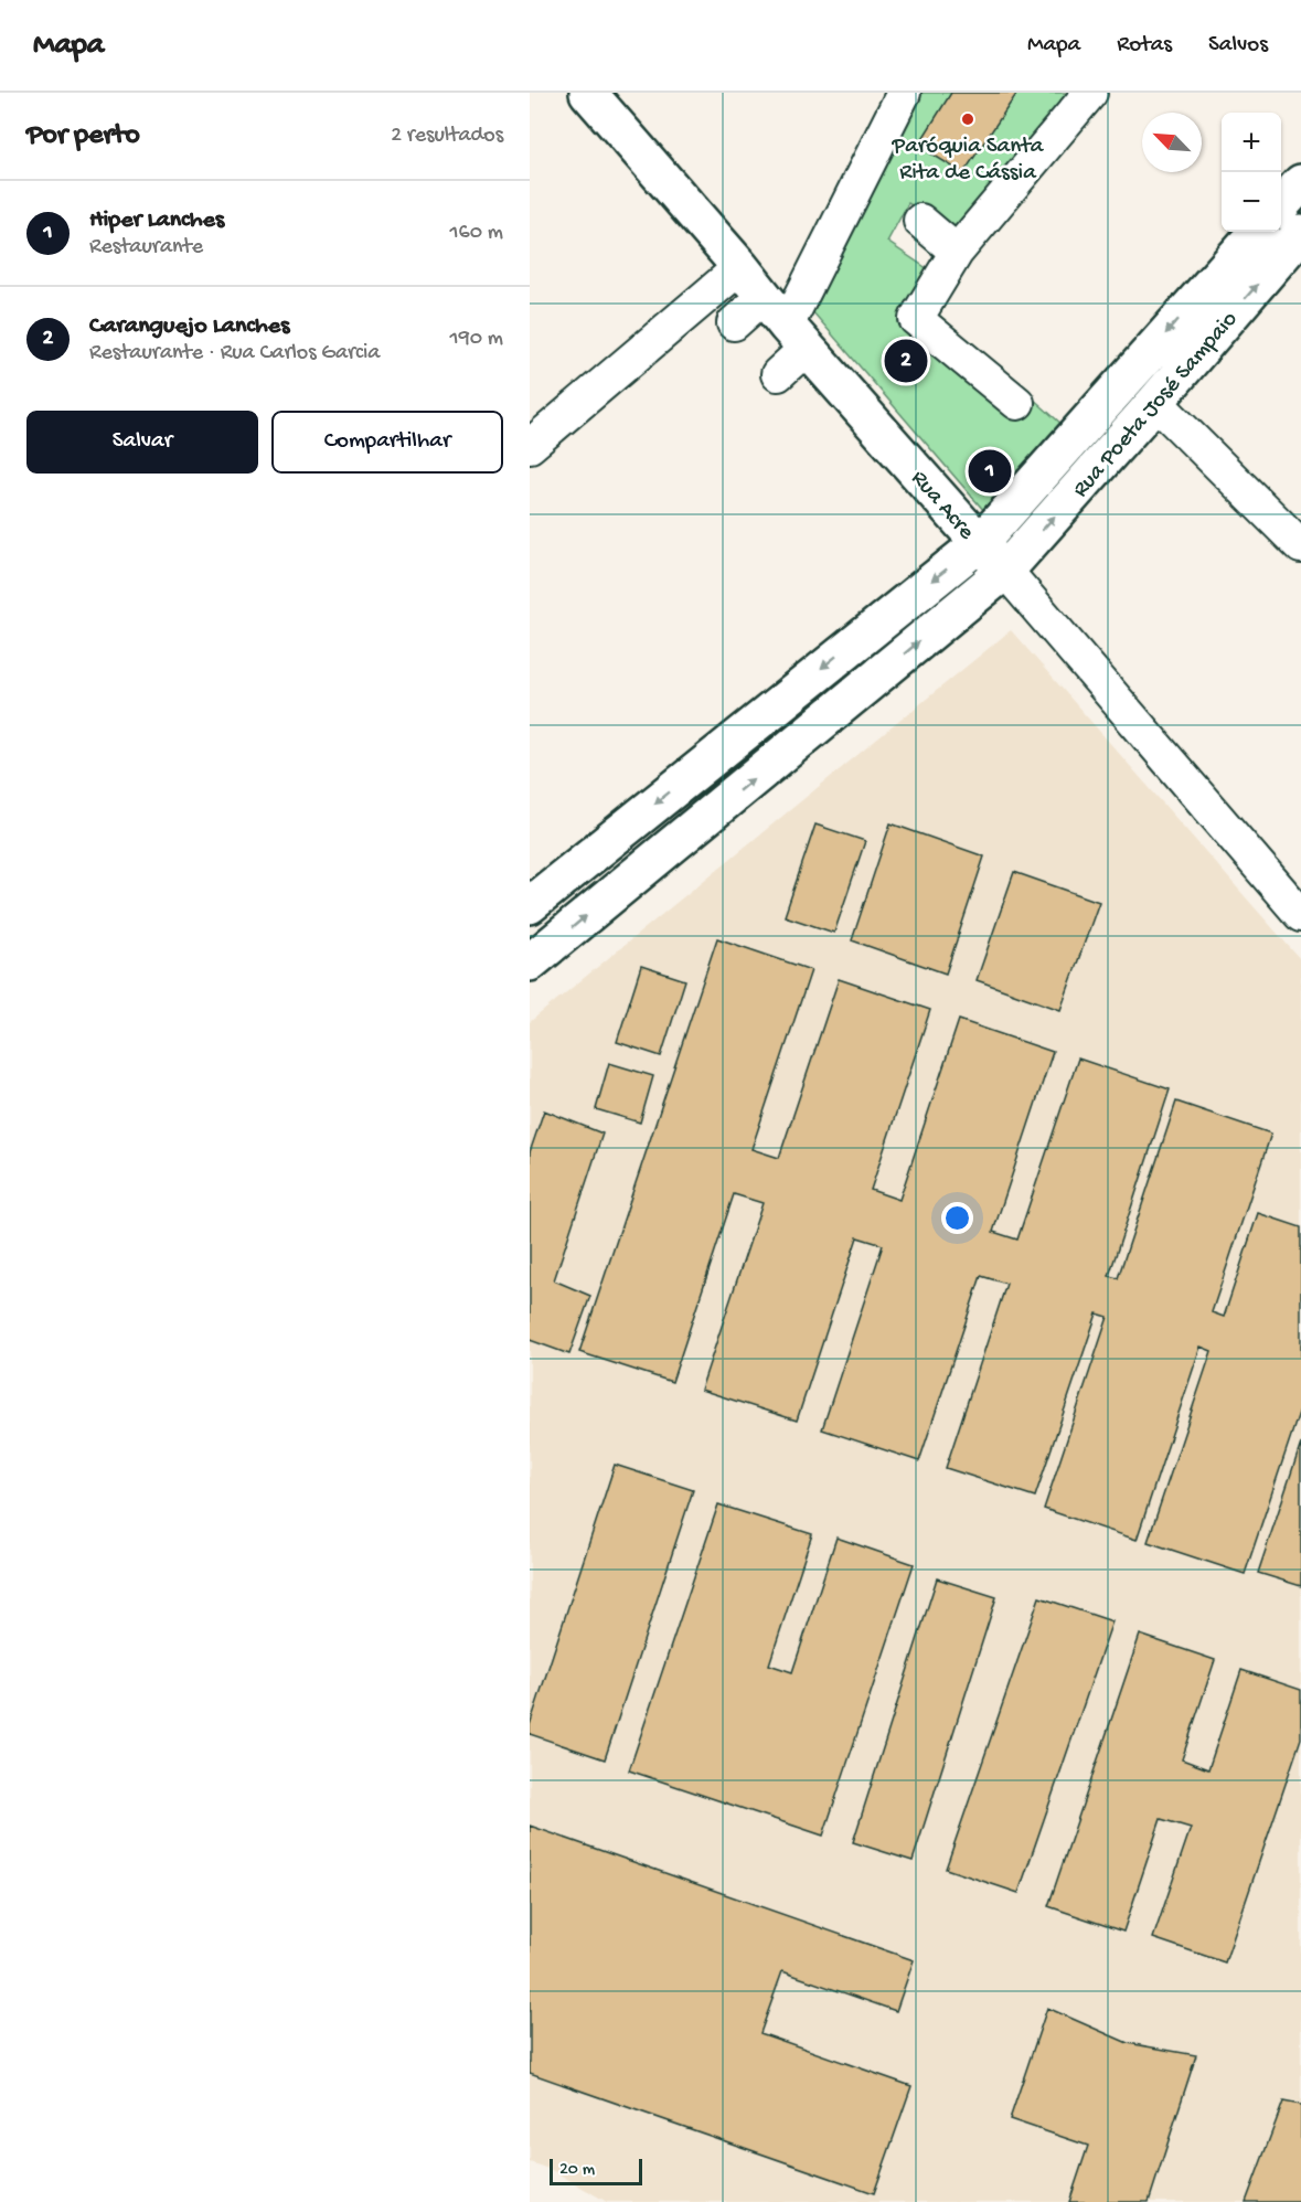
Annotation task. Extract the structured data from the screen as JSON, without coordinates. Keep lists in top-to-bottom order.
{
  "streets": {
    "main road": ["Rua Poeta José Sampaio", "Rua Acre"]
  },
  "crossings": [
    ["Rua Poeta José Sampaio", "Rua Acre"]
  ],
  "places": ["Paróquia Santa Rita de Cássia"],
  "scale_bar": "20 m",
  "north": "top left",
  "page": {
    "header": "Mapa",
    "nav": ["Mapa", "Rotas", "Salvos"],
    "heading": ["Por perto", "2 resultados"],
    "map_buttons": ["+", "−"],
    "list": [
      {
        "mark": "1",
        "name": "Hiper Lanches",
        "note": "Restaurante",
        "value": "160 m"
      },
      {
        "mark": "2",
        "name": "Caranguejo Lanches",
        "note": "Restaurante · Rua Carlos Garcia",
        "value": "190 m"
      }
    ],
    "pins": ["2", "1"],
    "buttons": ["Salvar", "Compartilhar"],
    "scale": "20 m"
  }
}
